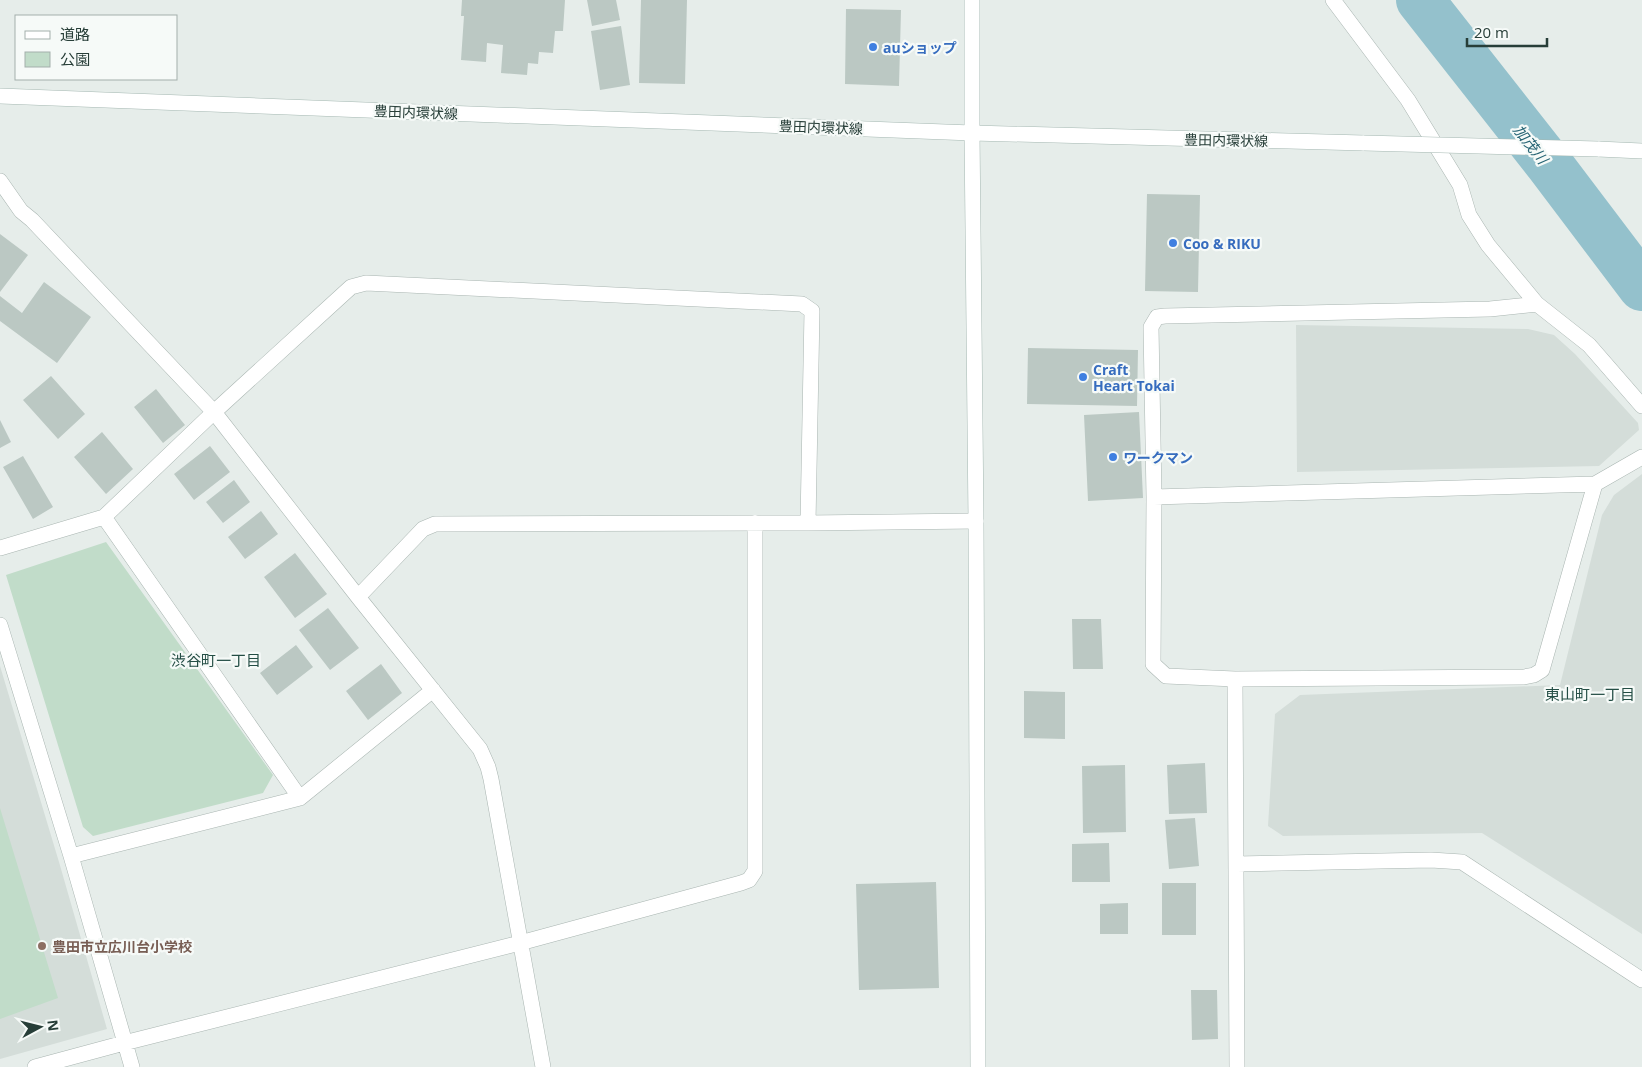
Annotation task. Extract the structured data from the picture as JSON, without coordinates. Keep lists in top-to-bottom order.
{
  "streets": {
    "street": ["豊田内環状線"]
  },
  "districts": ["渋谷町一丁目", "東山町一丁目"],
  "water": ["加茂川"],
  "places": [
    "auショップ",
    "Coo & RIKU",
    "Craft Heart Tokai",
    "ワークマン",
    "豊田市立広川台小学校"
  ],
  "legend": ["道路", "公園"],
  "scale_bar": "20 m",
  "north": "right"
}
